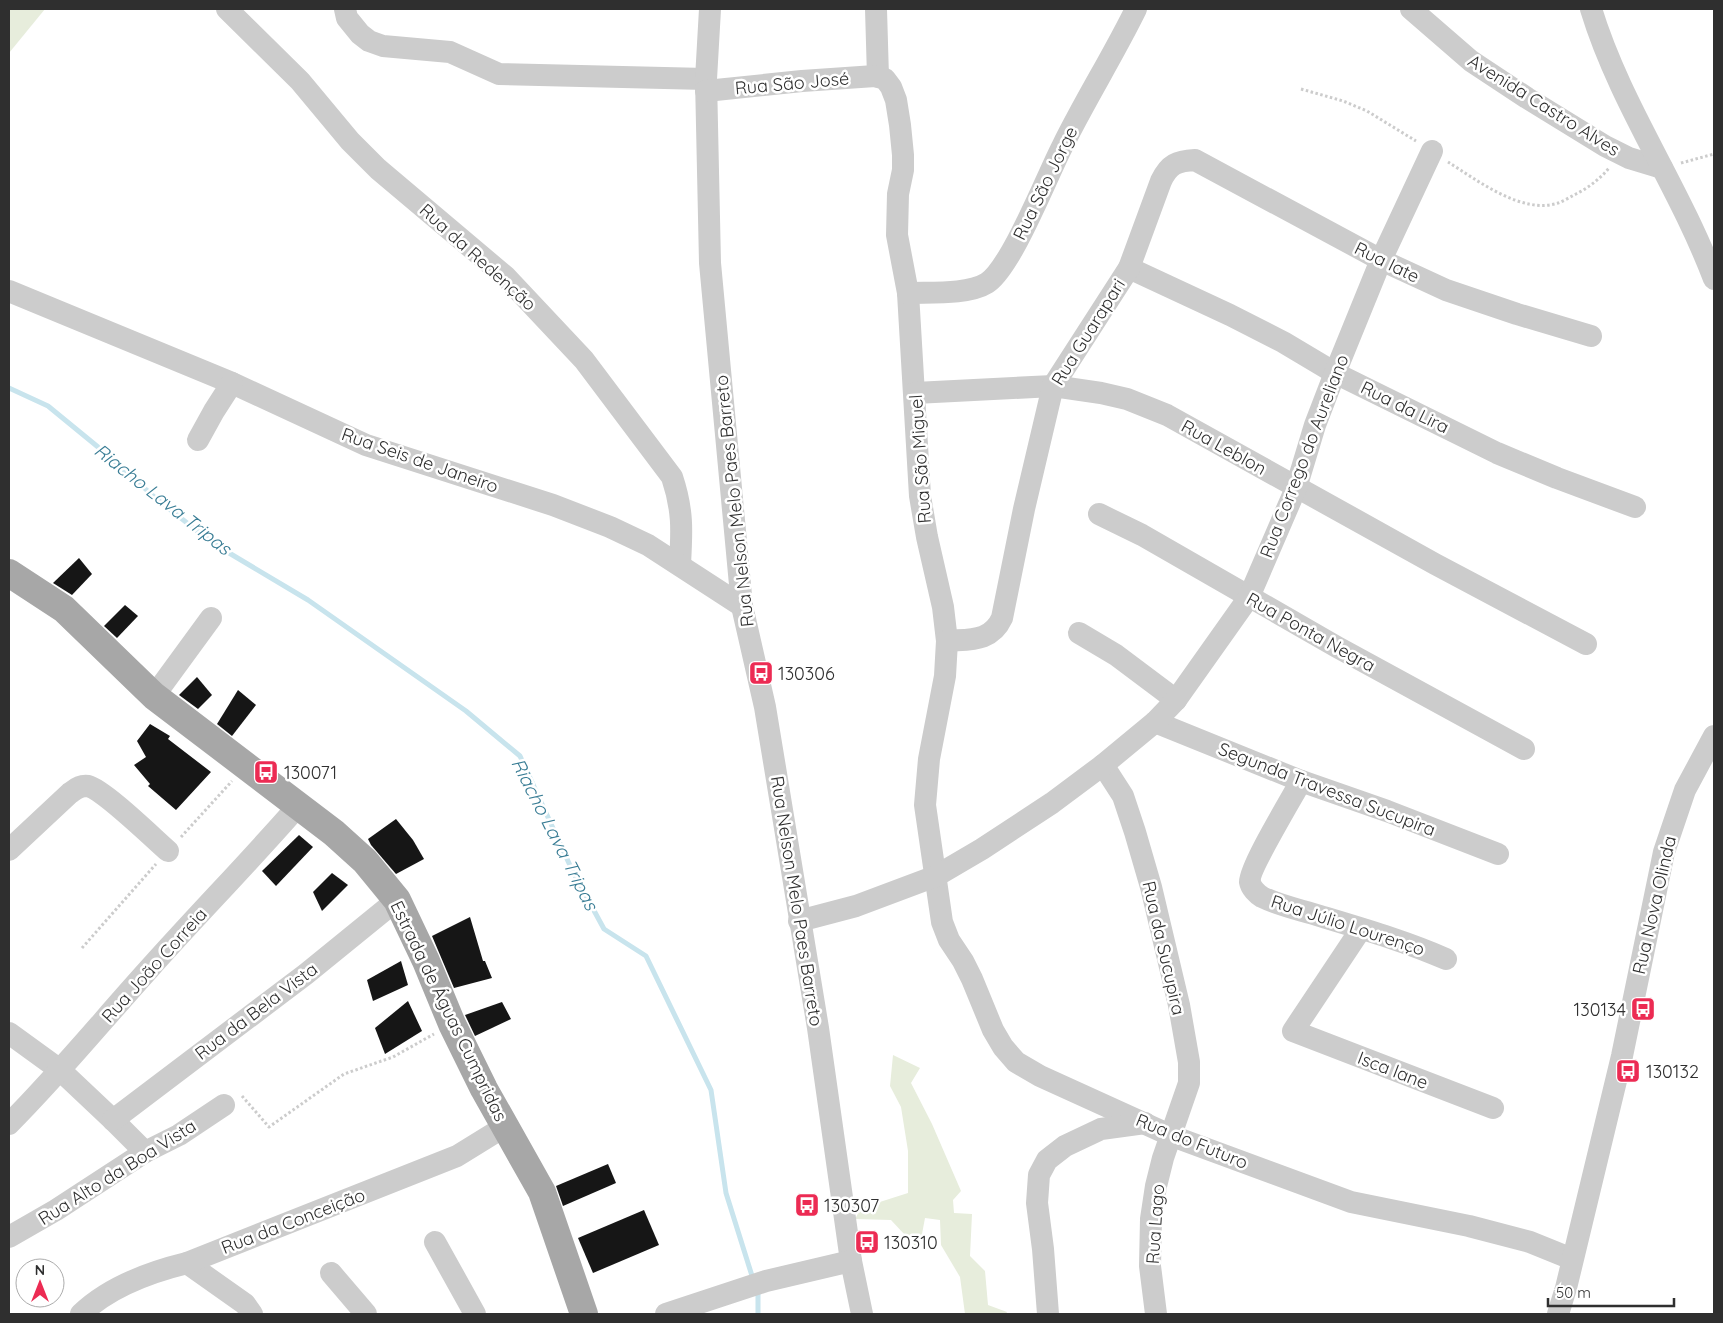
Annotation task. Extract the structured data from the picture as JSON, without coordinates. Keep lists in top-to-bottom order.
{
  "streets": {
    "main road": ["Estrada de Águas Cumpridas"],
    "street": [
      "Rua São José",
      "Avenida Castro Alves",
      "Rua São Jorge",
      "Rua da Redenção",
      "Rua Iate",
      "Rua Guarapari",
      "Rua da Lira",
      "Rua Leblon",
      "Rua Corrego do Aureliano",
      "Rua São Miguel",
      "Rua Seis de Janeiro",
      "Rua Nelson Melo Paes Barreto",
      "Rua Ponta Negra",
      "Segunda Travessa Sucupira",
      "Rua Nova Olinda",
      "Rua Júlio Lourenço",
      "Rua da Sucupira",
      "Rua João Correia",
      "Rua da Bela Vista",
      "Isca lane",
      "Rua do Futuro",
      "Rua Alto da Boa Vista",
      "Rua da Conceição",
      "Rua Lago"
    ]
  },
  "crossings": [
    ["Rua São José", "Rua São Miguel"],
    ["Rua São José", "Rua Nelson Melo Paes Barreto"],
    ["Rua São Jorge", "Rua São Miguel"],
    ["Rua da Redenção", "Rua Seis de Janeiro"],
    ["Rua Iate", "Rua Guarapari"],
    ["Rua Iate", "Rua Corrego do Aureliano"],
    ["Rua Guarapari", "Rua da Lira"],
    ["Rua Guarapari", "Rua Leblon"],
    ["Rua Guarapari", "Rua São Miguel"],
    ["Rua da Lira", "Rua Corrego do Aureliano"],
    ["Rua Leblon", "Rua Corrego do Aureliano"],
    ["Rua Leblon", "Rua São Miguel"],
    ["Rua Corrego do Aureliano", "Rua São Miguel"],
    ["Rua Corrego do Aureliano", "Rua Nelson Melo Paes Barreto"],
    ["Rua Corrego do Aureliano", "Rua Ponta Negra"],
    ["Rua Corrego do Aureliano", "Segunda Travessa Sucupira"],
    ["Rua Corrego do Aureliano", "Rua da Sucupira"],
    ["Rua Corrego do Aureliano", "Rua do Futuro"],
    ["Rua São Miguel", "Rua do Futuro"],
    ["Rua Seis de Janeiro", "Rua Nelson Melo Paes Barreto"],
    ["Segunda Travessa Sucupira", "Rua Júlio Lourenço"],
    ["Rua Nova Olinda", "Rua do Futuro"],
    ["Rua Júlio Lourenço", "Isca lane"],
    ["Rua da Sucupira", "Rua do Futuro"],
    ["Rua da Sucupira", "Rua Lago"],
    ["Rua João Correia", "Estrada de Águas Cumpridas"],
    ["Rua da Bela Vista", "Estrada de Águas Cumpridas"],
    ["Estrada de Águas Cumpridas", "Rua da Conceição"],
    ["Rua do Futuro", "Rua Lago"]
  ],
  "water": ["Riacho Lava Tripas"],
  "places": {
    "bus stop": [
      "130306",
      "130071",
      "130134",
      "130132",
      "130307",
      "130310"
    ]
  },
  "scale_bar": "50 m",
  "north": "top"
}
